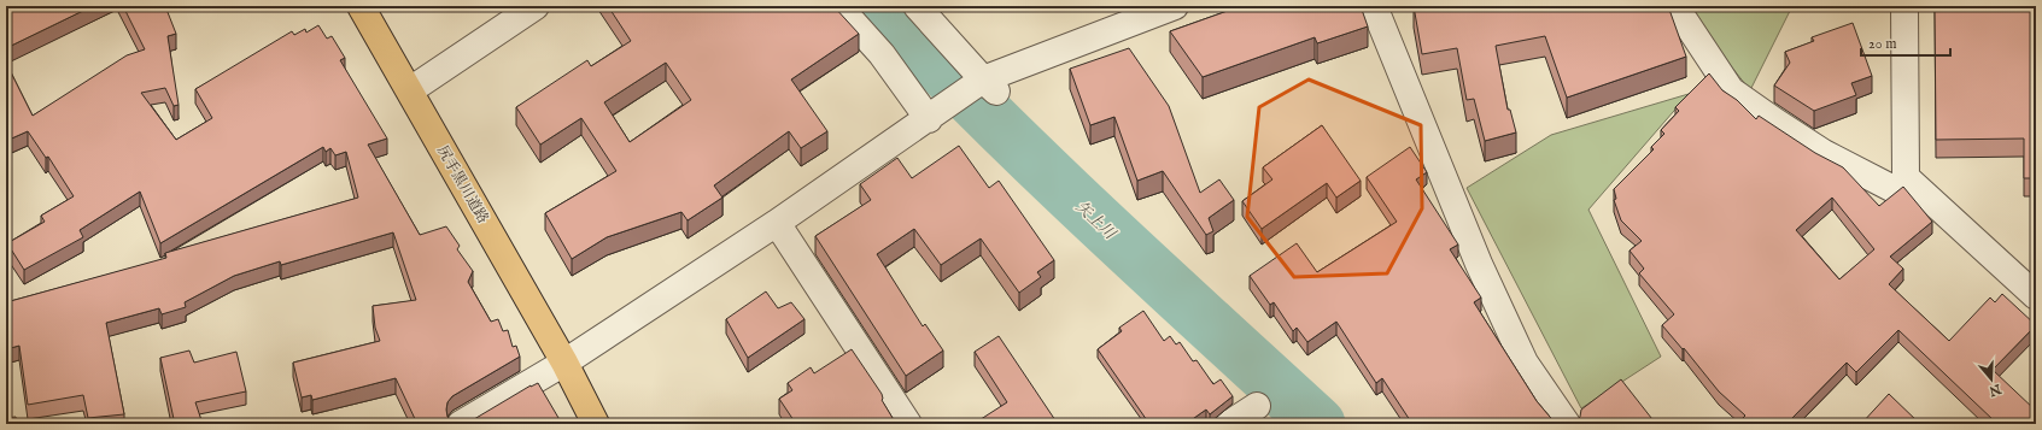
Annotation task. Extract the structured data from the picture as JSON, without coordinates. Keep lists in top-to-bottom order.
{
  "streets": {
    "main road": ["尻手黒川道路"]
  },
  "water": ["矢上川"],
  "scale_bar": "20 m",
  "north": "bottom"
}
